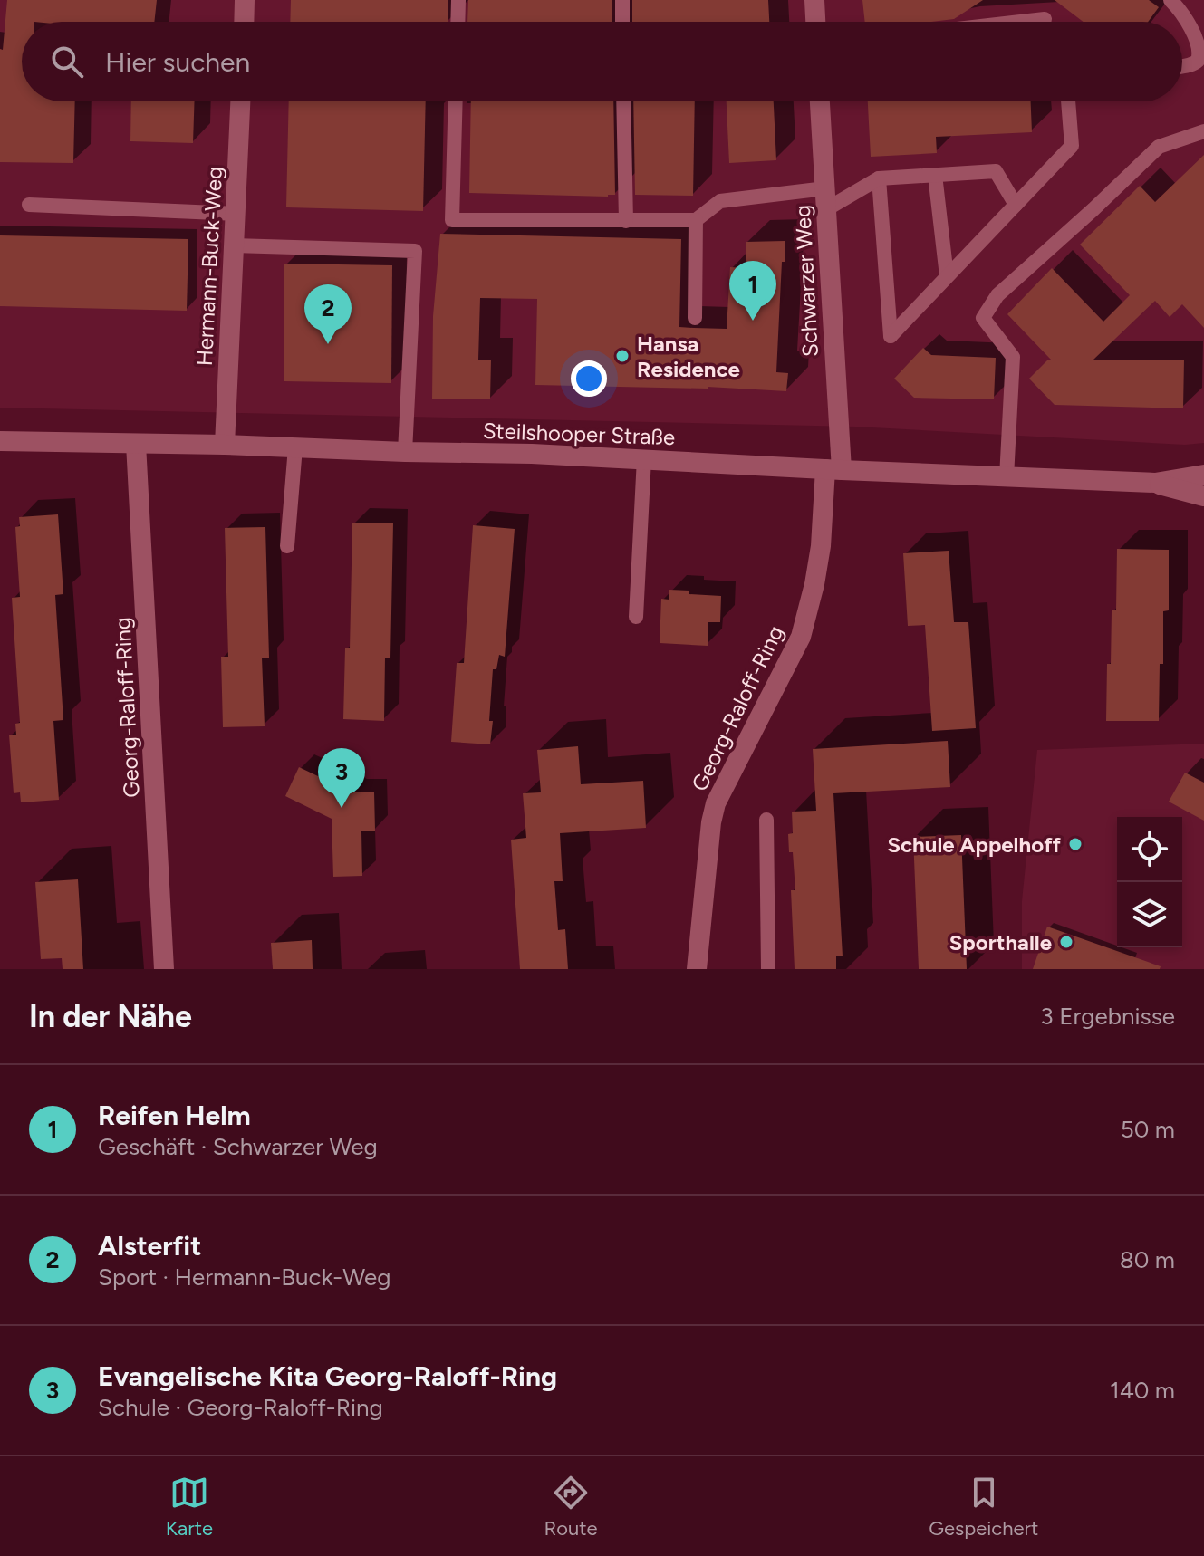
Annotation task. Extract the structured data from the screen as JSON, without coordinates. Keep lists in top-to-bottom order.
{
  "streets": {
    "street": [
      "Hermann-Buck-Weg",
      "Schwarzer Weg",
      "Steilshooper Straße",
      "Georg-Raloff-Ring"
    ]
  },
  "crossings": [
    ["Hermann-Buck-Weg", "Steilshooper Straße"],
    ["Schwarzer Weg", "Steilshooper Straße"],
    ["Schwarzer Weg", "Georg-Raloff-Ring"],
    ["Steilshooper Straße", "Georg-Raloff-Ring"]
  ],
  "places": ["Hansa Residence", "Schule Appelhoff", "Sporthalle"],
  "page": {
    "search": "Hier suchen",
    "pins": ["1", "2", "3"],
    "heading": ["In der Nähe", "3 Ergebnisse"],
    "list": [
      {
        "mark": "1",
        "name": "Reifen Helm",
        "note": "Geschäft · Schwarzer Weg",
        "value": "50 m"
      },
      {
        "mark": "2",
        "name": "Alsterfit",
        "note": "Sport · Hermann-Buck-Weg",
        "value": "80 m"
      },
      {
        "mark": "3",
        "name": "Evangelische Kita Georg-Raloff-Ring",
        "note": "Schule · Georg-Raloff-Ring",
        "value": "140 m"
      }
    ],
    "nav": ["Karte", "Route", "Gespeichert"]
  }
}
